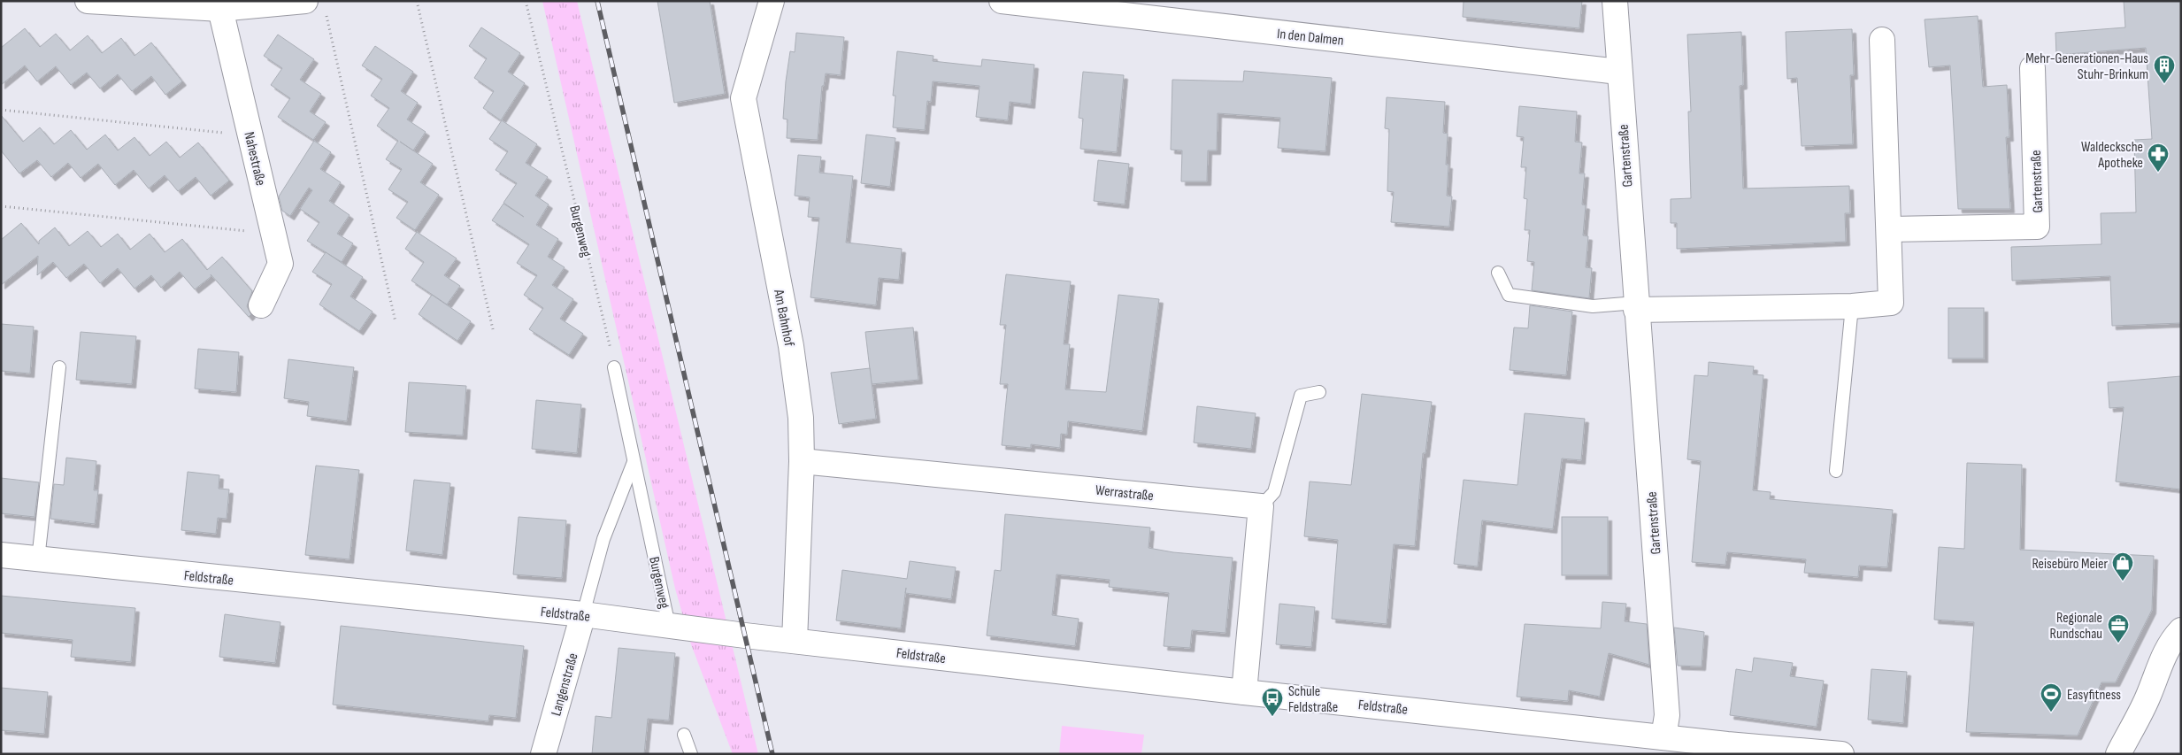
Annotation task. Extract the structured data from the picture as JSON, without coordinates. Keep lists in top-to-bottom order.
{
  "streets": {
    "street": [
      "In den Dalmen",
      "Gartenstraße",
      "Nahestraße",
      "Am Bahnhof",
      "Werrastraße",
      "Feldstraße",
      "Langenstraße"
    ],
    "lane": ["Burgenweg"]
  },
  "crossings": [
    ["In den Dalmen", "Gartenstraße"],
    ["Gartenstraße", "Feldstraße"],
    ["Burgenweg", "Feldstraße"],
    ["Am Bahnhof", "Werrastraße"],
    ["Am Bahnhof", "Feldstraße"],
    ["Feldstraße", "Langenstraße"]
  ],
  "places": {
    "building": ["Mehr-Generationen-Haus Stuhr-Brinkum"],
    "pharmacy": ["Waldecksche Apotheke"],
    "shop": ["Reisebüro Meier"],
    "office": ["Regionale Rundschau"],
    "sports": ["Easyfitness"],
    "bus stop": ["Schule Feldstraße"]
  }
}
